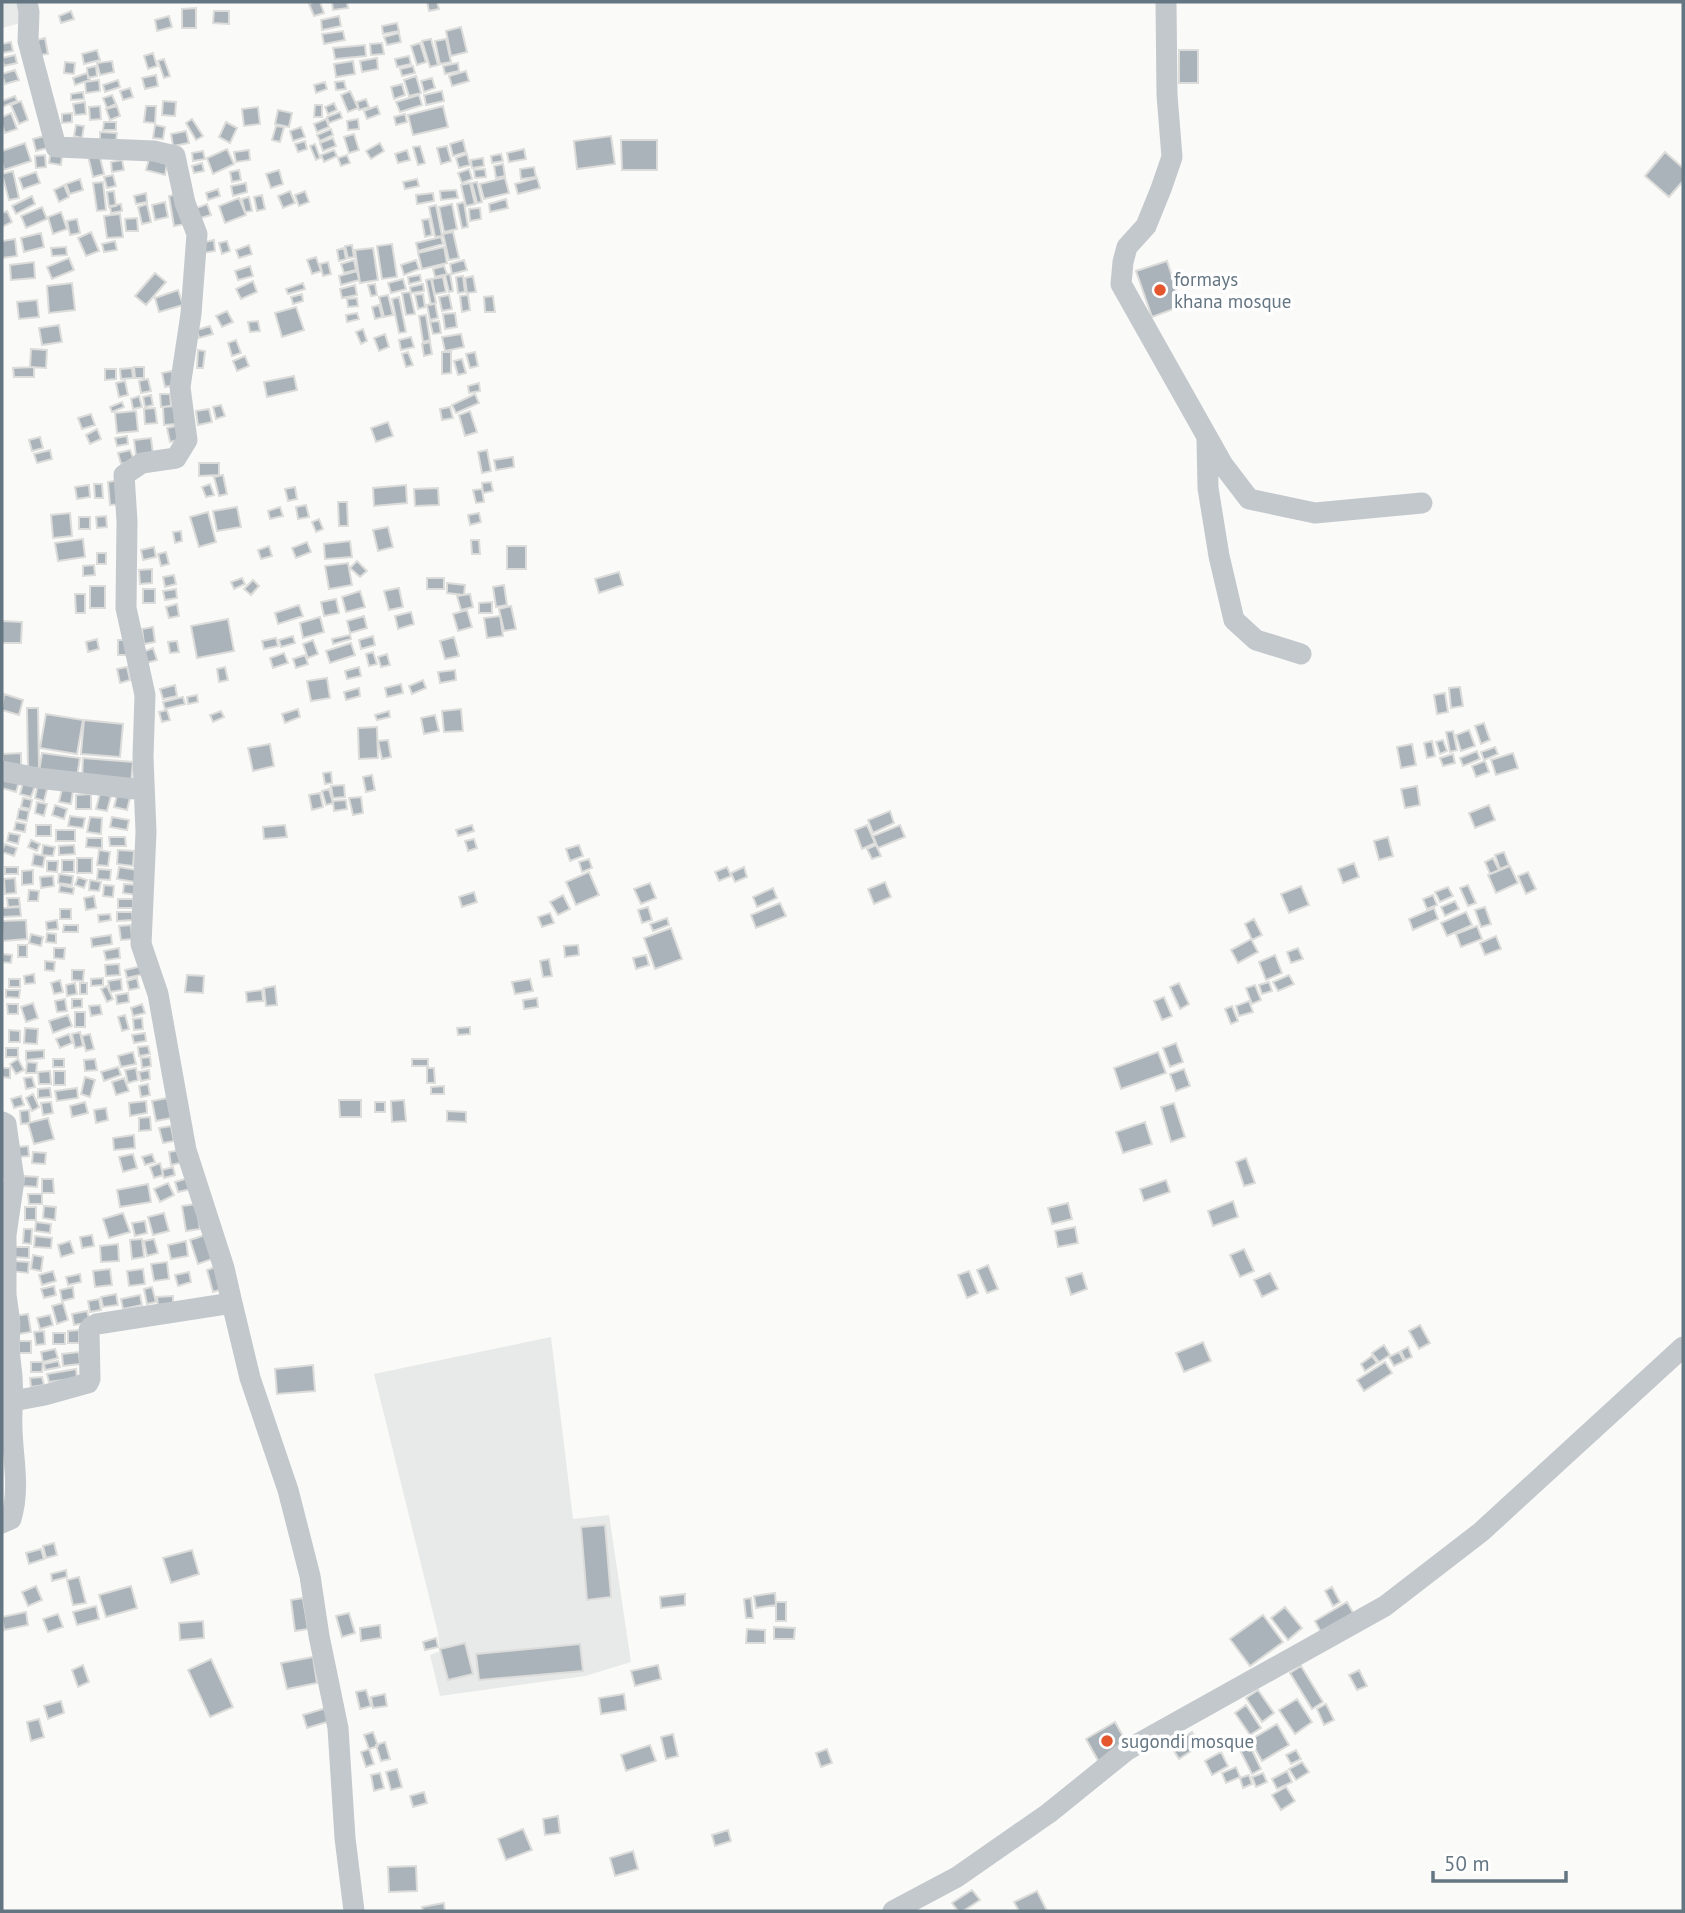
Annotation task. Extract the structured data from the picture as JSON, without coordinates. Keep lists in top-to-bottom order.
{
  "places": ["formays khana mosque", "sugondi mosque"],
  "scale_bar": "50 m"
}
